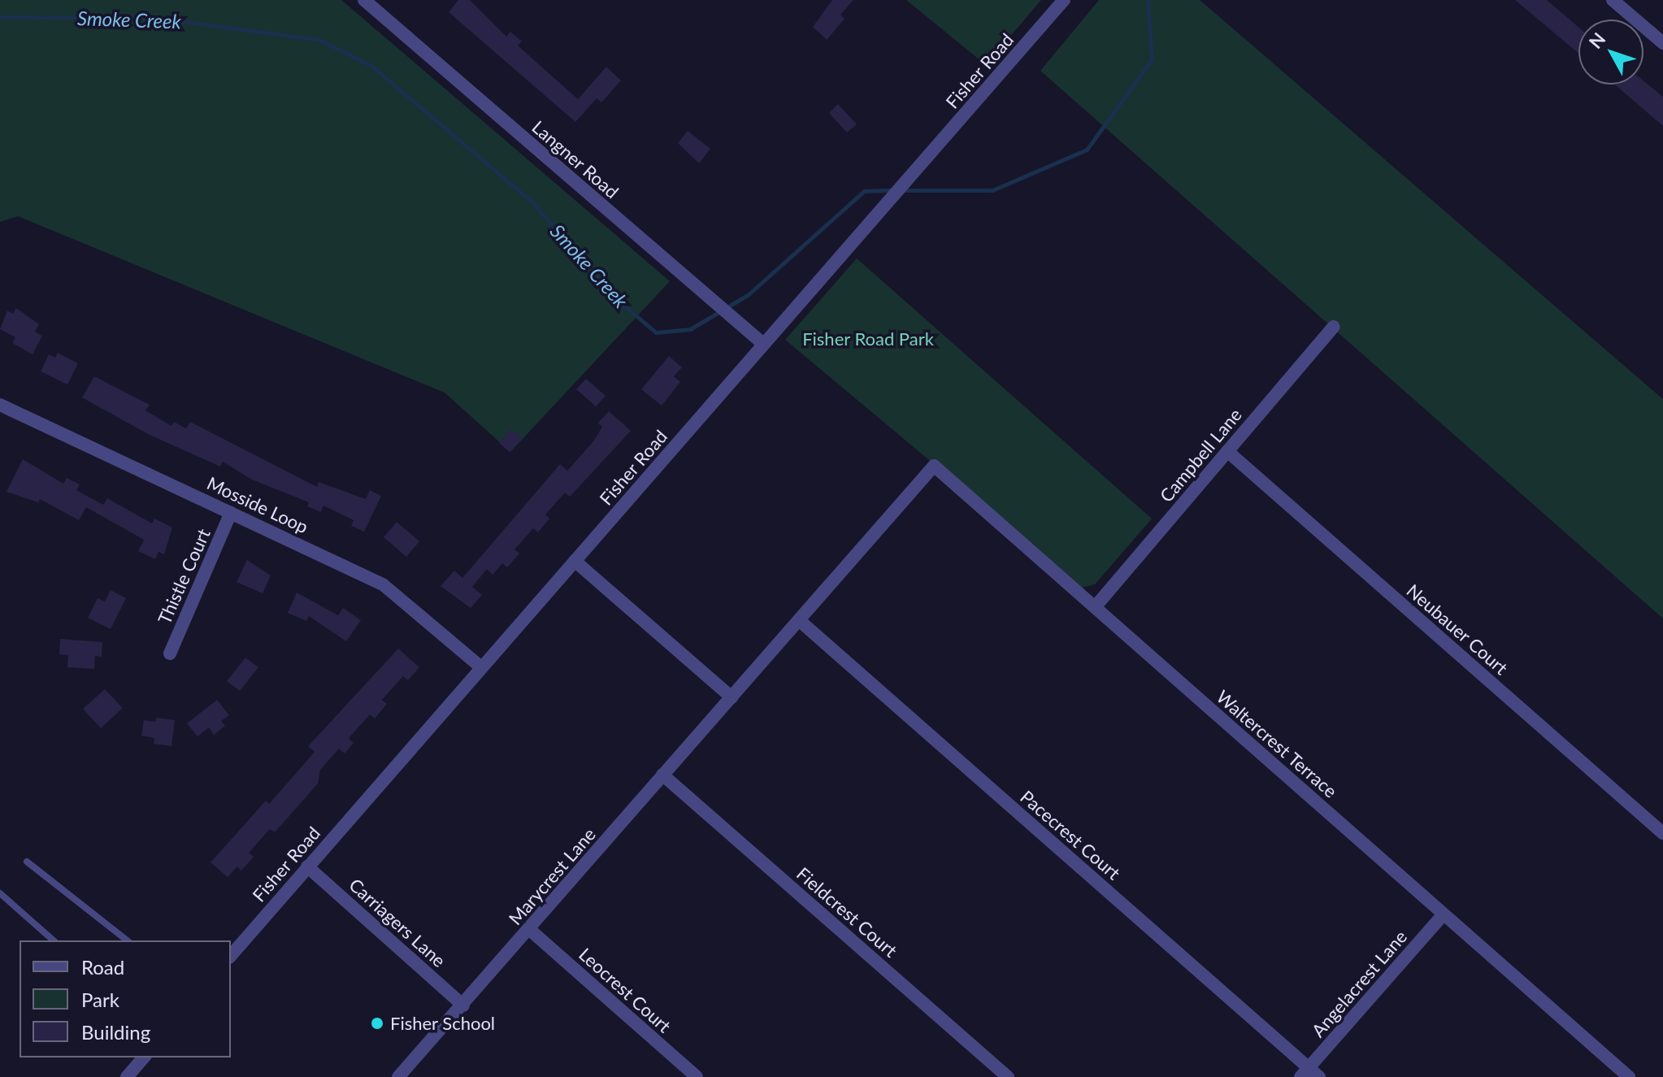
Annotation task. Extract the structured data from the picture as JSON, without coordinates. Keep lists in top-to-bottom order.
{
  "streets": {
    "street": [
      "Fisher Road",
      "Langner Road",
      "Campbell Lane",
      "Mosside Loop",
      "Thistle Court",
      "Neubauer Court",
      "Waltercrest Terrace",
      "Pacecrest Court",
      "Marycrest Lane",
      "Fieldcrest Court",
      "Carriagers Lane",
      "Angelacrest Lane",
      "Leocrest Court"
    ]
  },
  "crossings": [
    ["Fisher Road", "Langner Road"],
    ["Fisher Road", "Mosside Loop"],
    ["Fisher Road", "Carriagers Lane"],
    ["Campbell Lane", "Neubauer Court"],
    ["Campbell Lane", "Waltercrest Terrace"],
    ["Mosside Loop", "Thistle Court"],
    ["Waltercrest Terrace", "Marycrest Lane"],
    ["Waltercrest Terrace", "Angelacrest Lane"],
    ["Pacecrest Court", "Marycrest Lane"],
    ["Pacecrest Court", "Angelacrest Lane"],
    ["Marycrest Lane", "Fieldcrest Court"],
    ["Marycrest Lane", "Carriagers Lane"],
    ["Marycrest Lane", "Leocrest Court"]
  ],
  "water": ["Smoke Creek"],
  "parks": ["Fisher Road Park"],
  "places": ["Fisher School"],
  "legend": ["Road", "Park", "Building"],
  "north": "top left"
}
